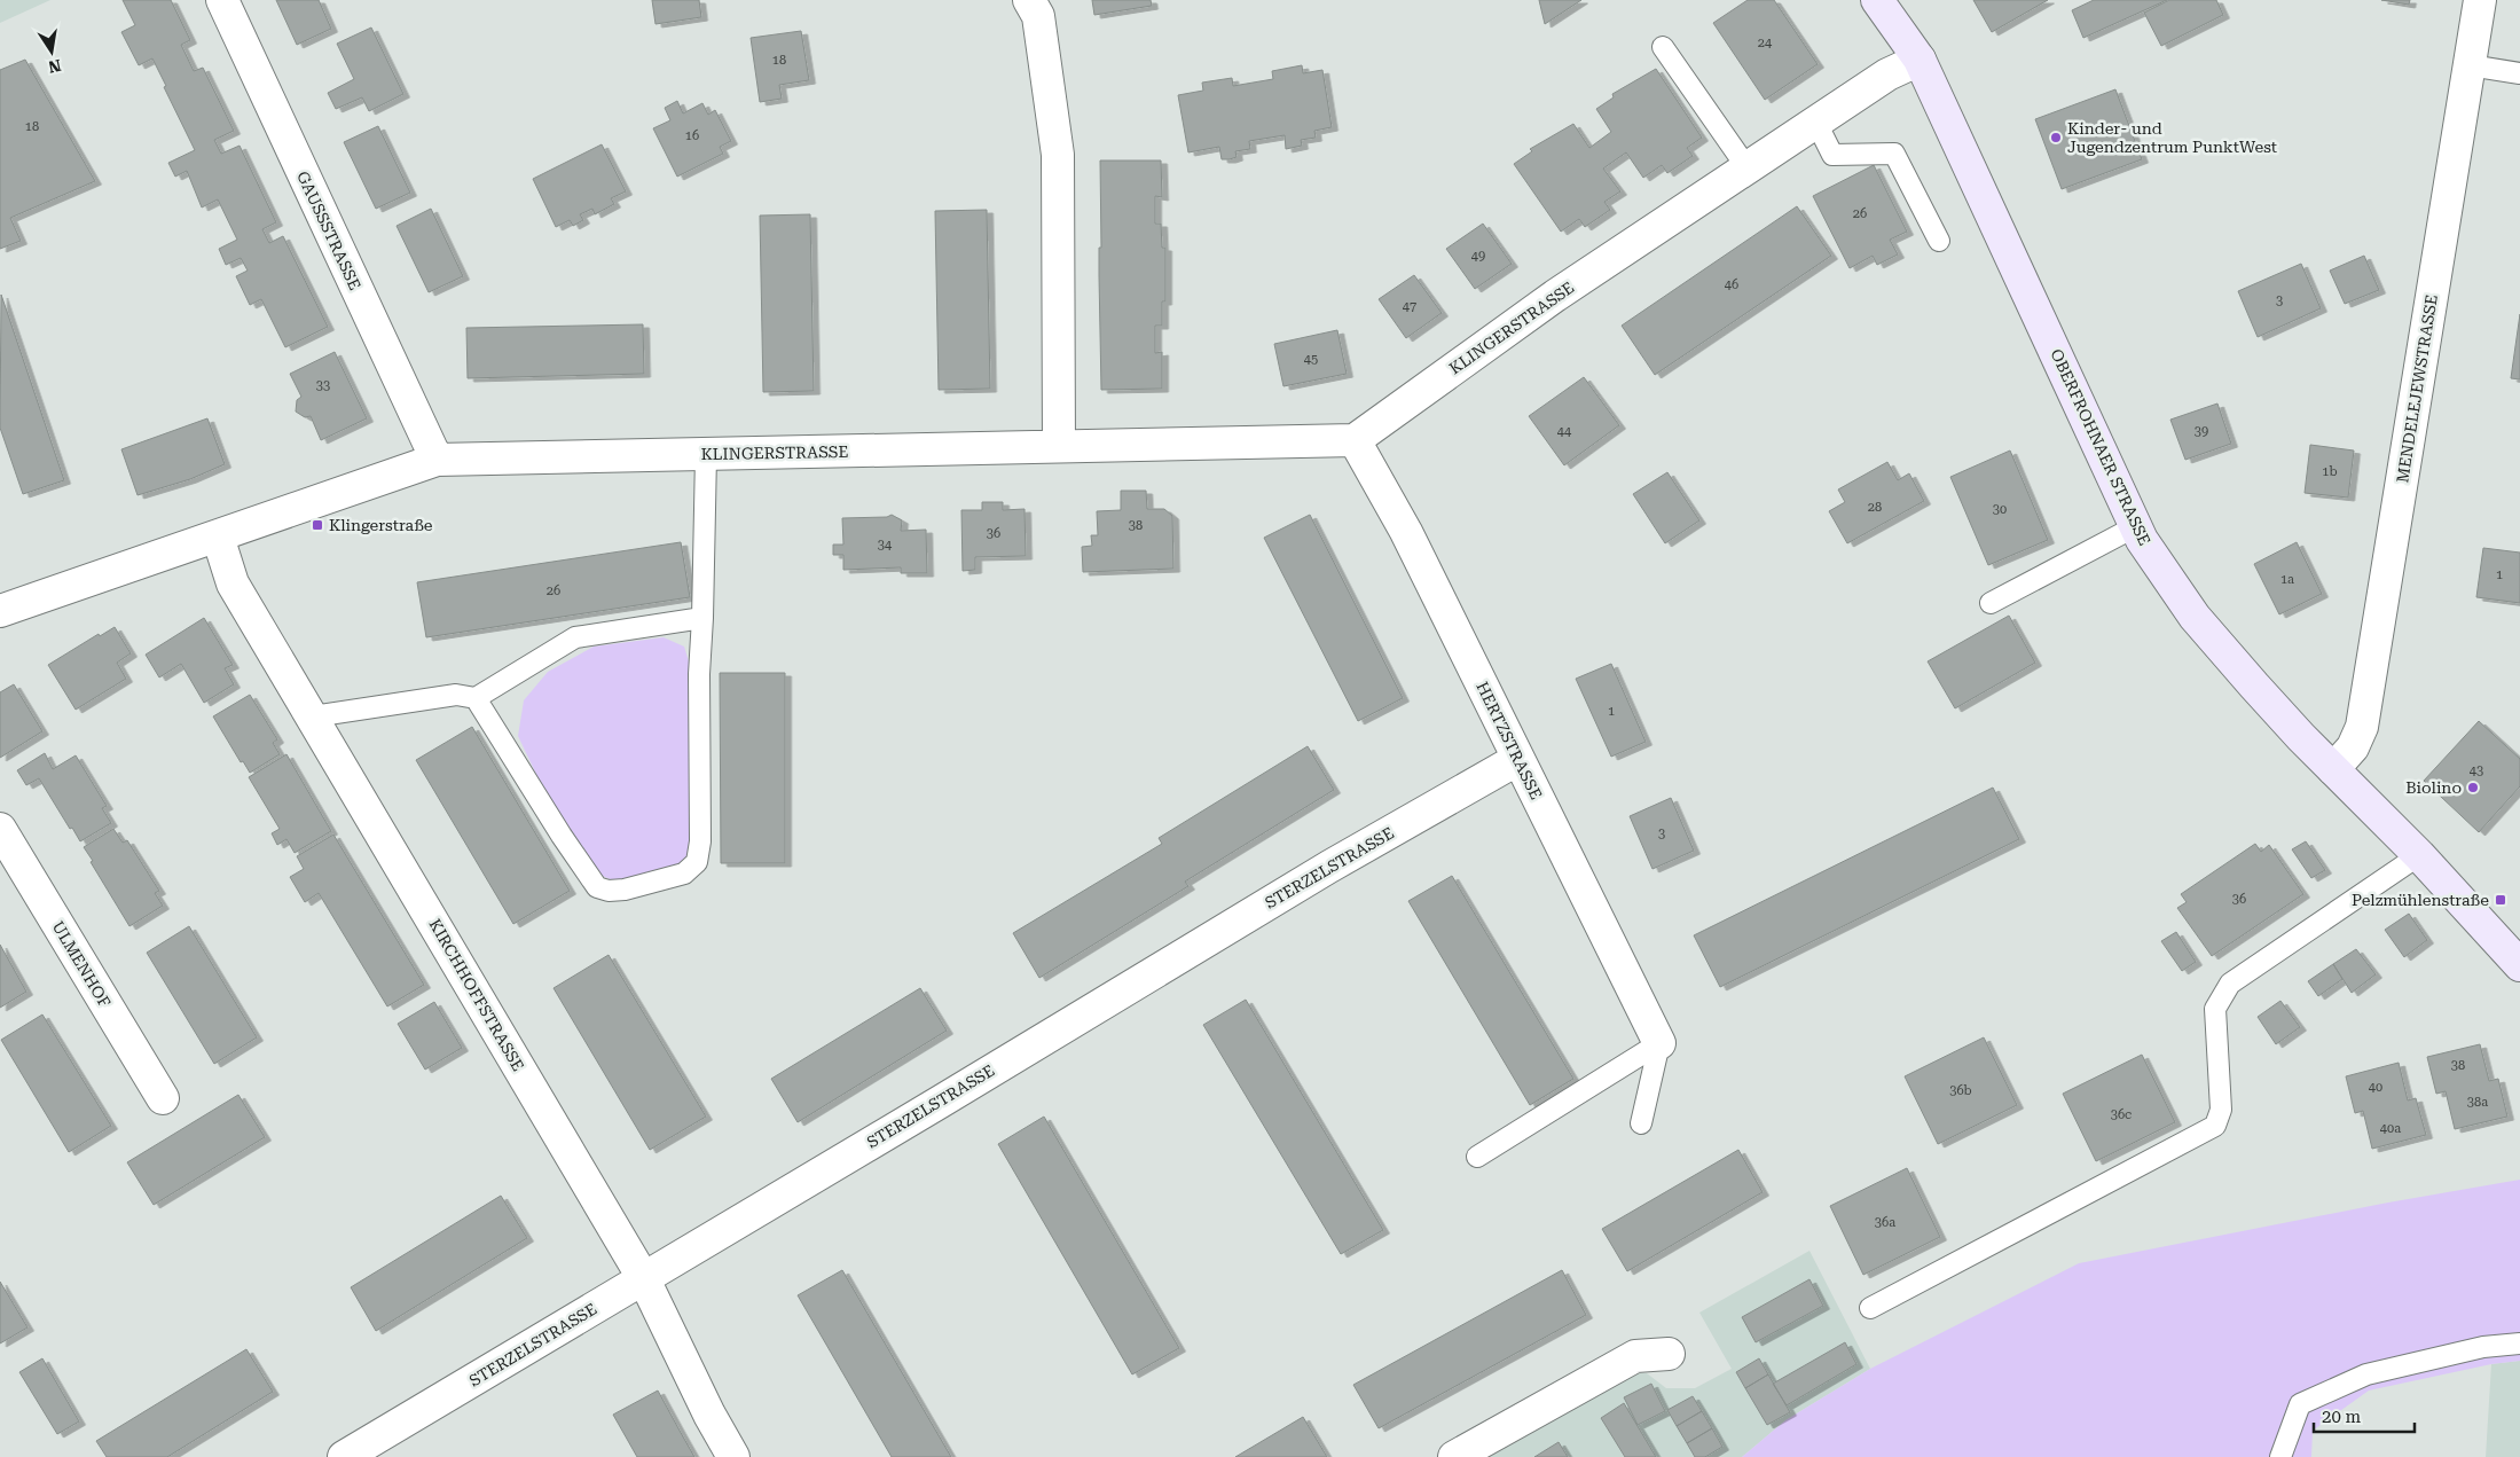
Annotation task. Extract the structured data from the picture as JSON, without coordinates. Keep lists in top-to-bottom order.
{
  "streets": {
    "main road": ["OBERFROHNAER STRASSE"],
    "street": [
      "GAUSSSTRASSE",
      "KLINGERSTRASSE",
      "MENDELEJEWSTRASSE",
      "HERTZSTRASSE",
      "STERZELSTRASSE",
      "ULMENHOF",
      "KIRCHHOFFSTRASSE"
    ]
  },
  "crossings": [
    ["GAUSSSTRASSE", "KLINGERSTRASSE"],
    ["KLINGERSTRASSE", "OBERFROHNAER STRASSE"],
    ["KLINGERSTRASSE", "HERTZSTRASSE"],
    ["KLINGERSTRASSE", "KIRCHHOFFSTRASSE"],
    ["MENDELEJEWSTRASSE", "OBERFROHNAER STRASSE"],
    ["HERTZSTRASSE", "STERZELSTRASSE"],
    ["STERZELSTRASSE", "KIRCHHOFFSTRASSE"]
  ],
  "places": {
    "other": ["Kinder- und Jugendzentrum PunktWest", "Biolino"],
    "transit": ["Klingerstraße", "Pelzmühlenstraße"]
  },
  "house_numbers": [
    "24",
    "18",
    "18",
    "16",
    "26",
    "49",
    "46",
    "3",
    "47",
    "45",
    "33",
    "44",
    "39",
    "1b",
    "28",
    "30",
    "38",
    "36",
    "34",
    "1",
    "1a",
    "26",
    "1",
    "43",
    "3",
    "36",
    "38",
    "40",
    "36b",
    "38a",
    "36c",
    "40a",
    "36a"
  ],
  "scale_bar": "20 m",
  "north": "bottom"
}
